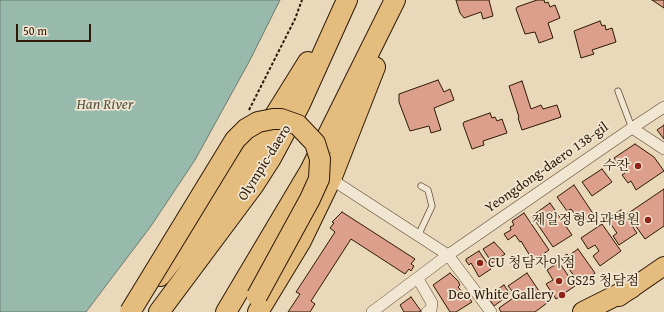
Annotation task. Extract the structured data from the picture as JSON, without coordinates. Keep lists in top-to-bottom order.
{
  "streets": {
    "highway": ["Olympic-daero"],
    "street": ["Yeongdong-daero 138-gil"]
  },
  "water": ["Han River"],
  "places": [
    "수잔",
    "제일정형외과병원",
    "CU 청담자이점",
    "GS25 청담점",
    "Deo White Gallery"
  ],
  "scale_bar": "50 m"
}
